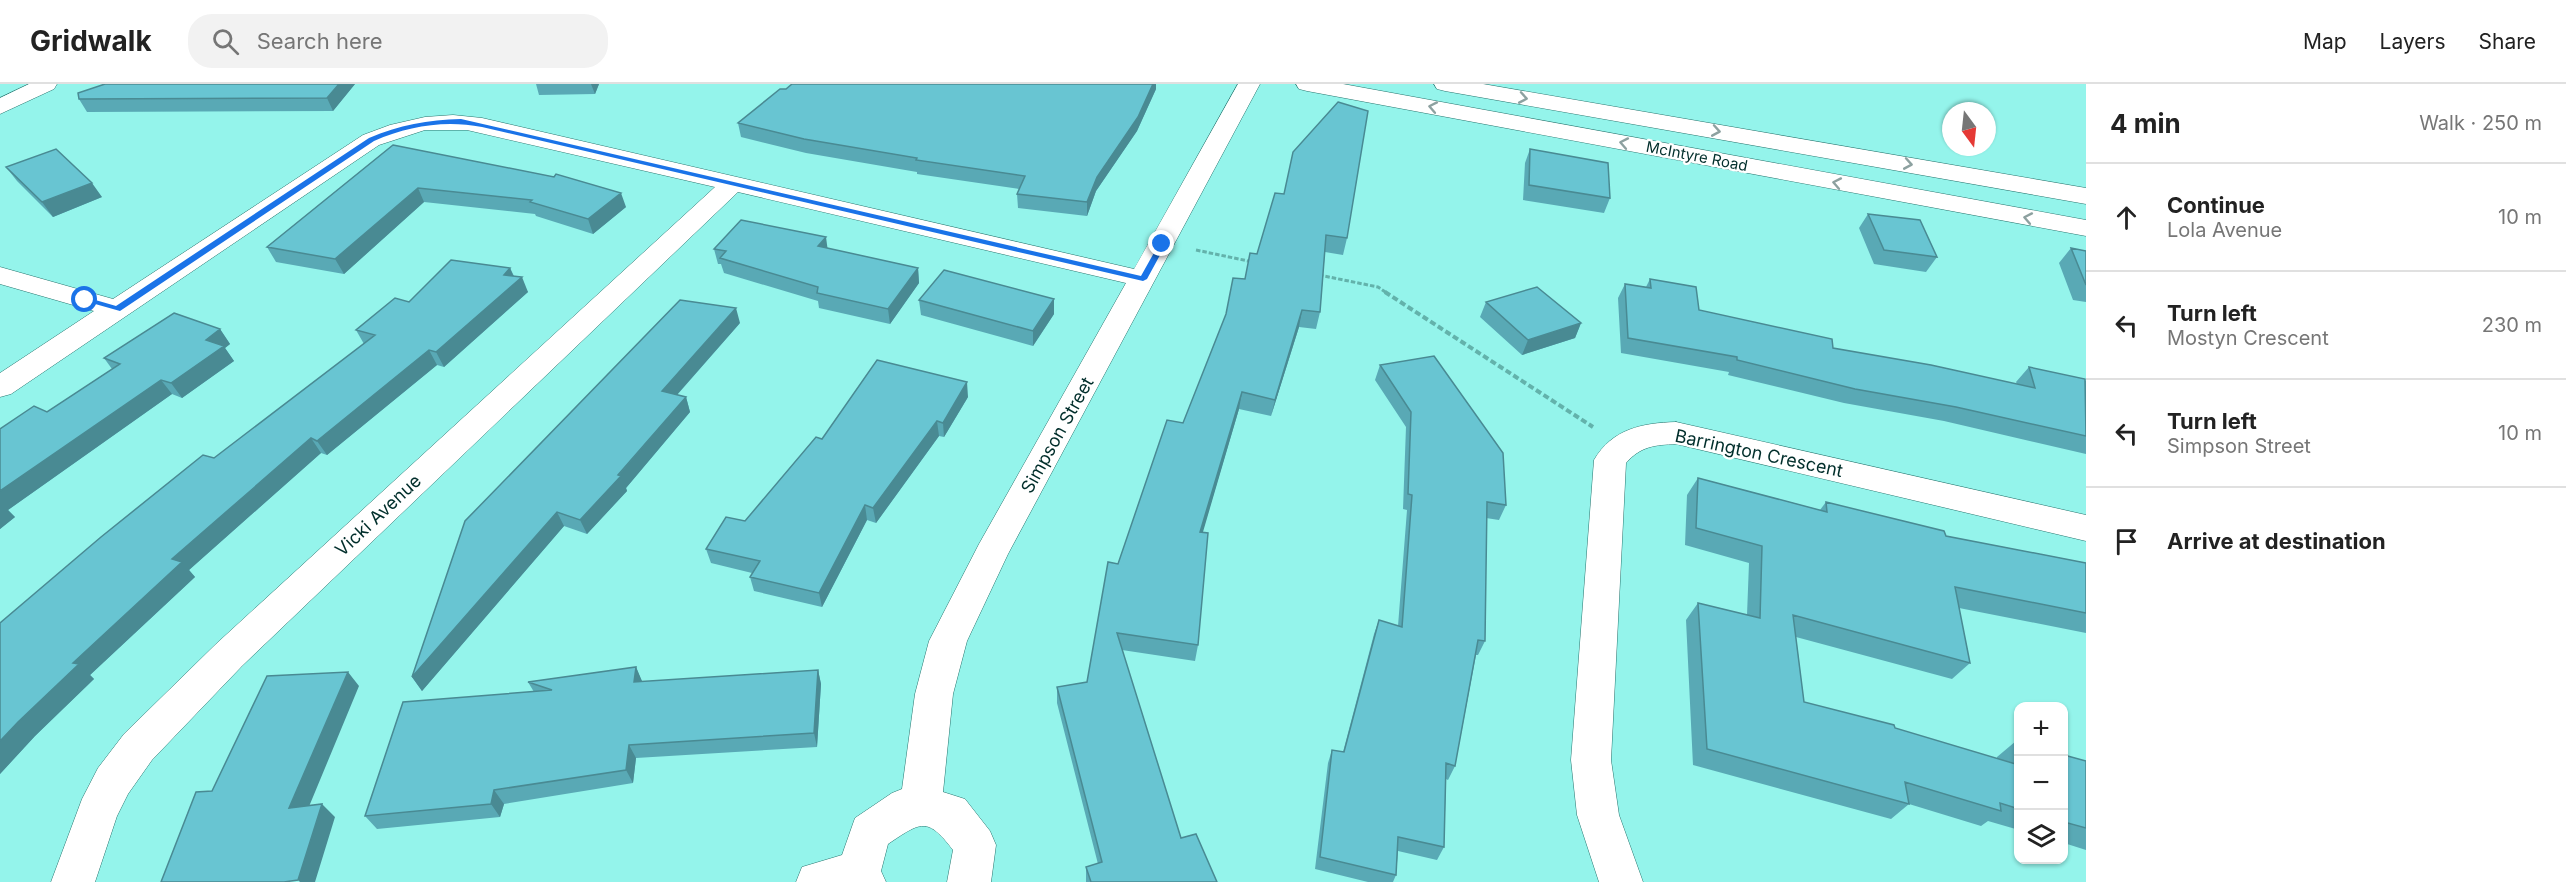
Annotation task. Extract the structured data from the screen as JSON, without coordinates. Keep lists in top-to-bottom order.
{
  "streets": {
    "street": [
      "McIntyre Road",
      "Simpson Street",
      "Barrington Crescent",
      "Vicki Avenue"
    ]
  },
  "north": "bottom",
  "page": {
    "header": "Gridwalk",
    "search": "Search here",
    "nav": ["Map", "Layers", "Share"],
    "heading": ["4 min", "Walk · 250 m"],
    "list": [
      ["Continue", "Lola Avenue", "10 m"],
      ["Turn left", "Mostyn Crescent", "230 m"],
      ["Turn left", "Simpson Street", "10 m"],
      "Arrive at destination"
    ],
    "map_buttons": ["+", "−"]
  }
}
